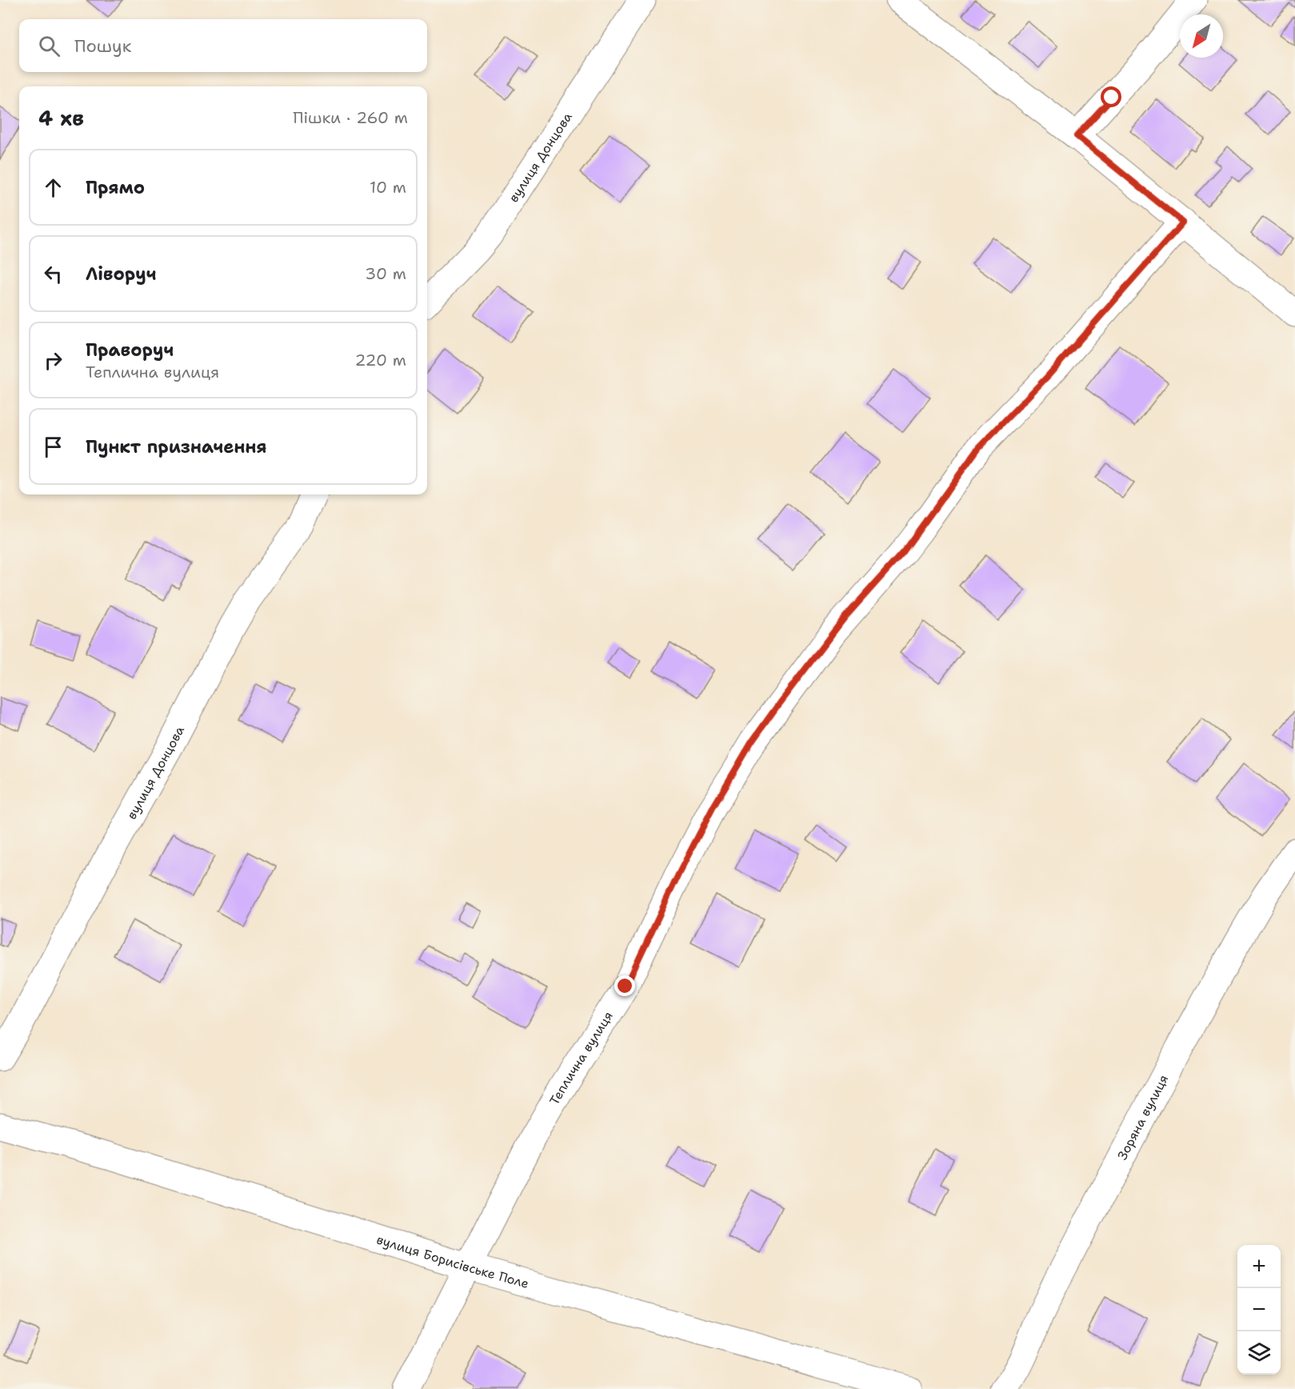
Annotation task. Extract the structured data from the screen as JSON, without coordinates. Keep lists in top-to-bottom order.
{
  "streets": {
    "street": [
      "вулиця Донцова",
      "Теплична вулиця",
      "Зоряна вулиця",
      "вулиця Борисівське Поле"
    ]
  },
  "crossings": [
    ["Теплична вулиця", "вулиця Борисівське Поле"]
  ],
  "north": "bottom left",
  "page": {
    "search": "Пошук",
    "heading": ["4 хв", "Пішки · 260 m"],
    "list": [
      ["Прямо", "10 m"],
      ["Ліворуч", "30 m"],
      ["Праворуч", "Теплична вулиця", "220 m"],
      "Пункт призначення"
    ],
    "map_buttons": ["+", "−"]
  }
}
